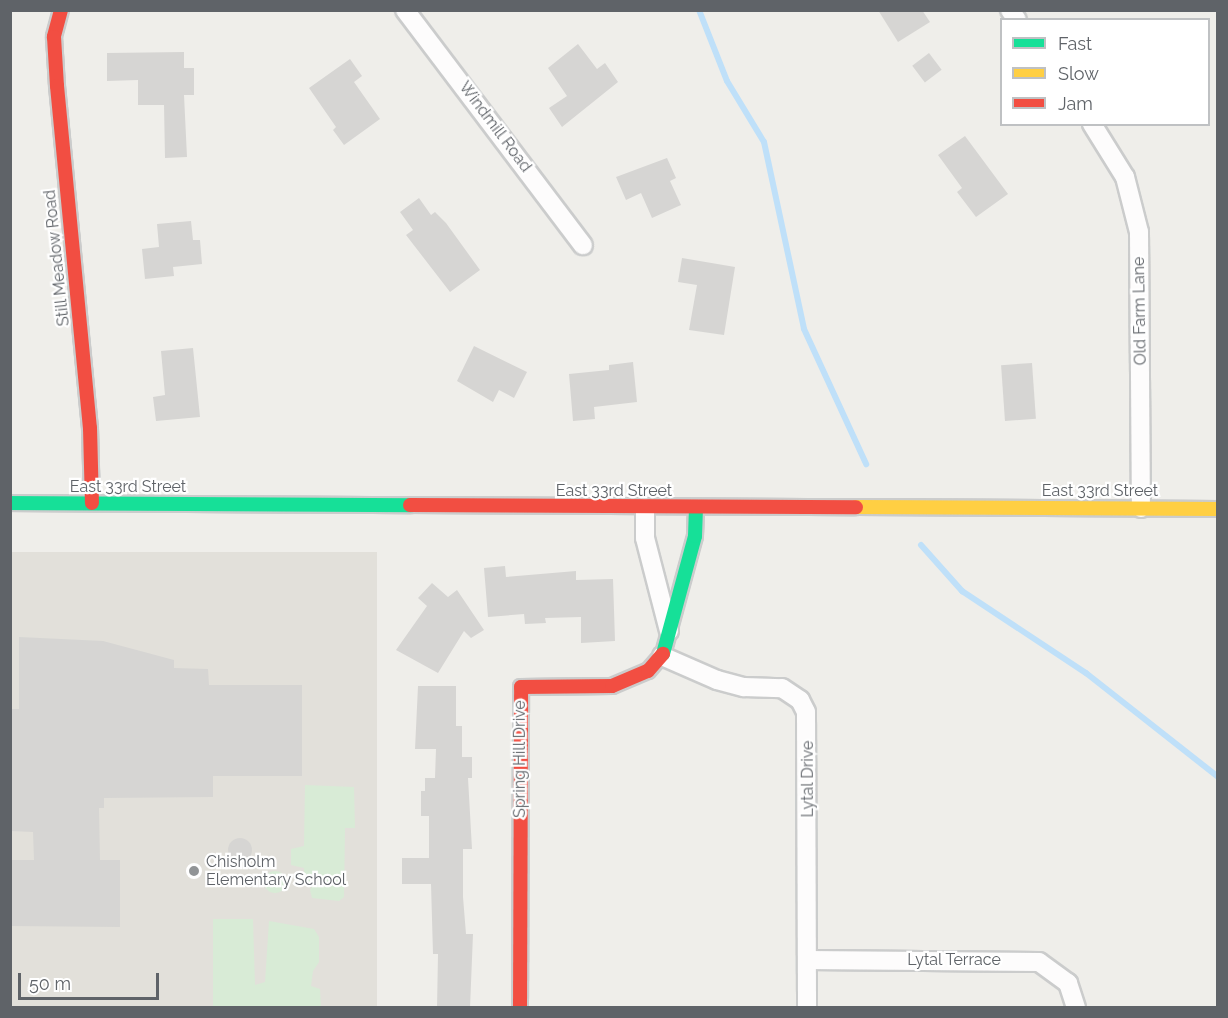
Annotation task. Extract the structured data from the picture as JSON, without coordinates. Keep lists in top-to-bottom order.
{
  "streets": {
    "street": [
      "Windmill Road",
      "Still Meadow Road",
      "Old Farm Lane",
      "East 33rd Street",
      "Spring Hill Drive",
      "Lytal Drive",
      "Lytal Terrace"
    ]
  },
  "crossings": [
    ["Still Meadow Road", "East 33rd Street"],
    ["Old Farm Lane", "East 33rd Street"],
    ["Spring Hill Drive", "Lytal Drive"],
    ["Lytal Drive", "Lytal Terrace"]
  ],
  "places": ["Chisholm Elementary School"],
  "legend": ["Fast", "Slow", "Jam"],
  "scale_bar": "50 m"
}
